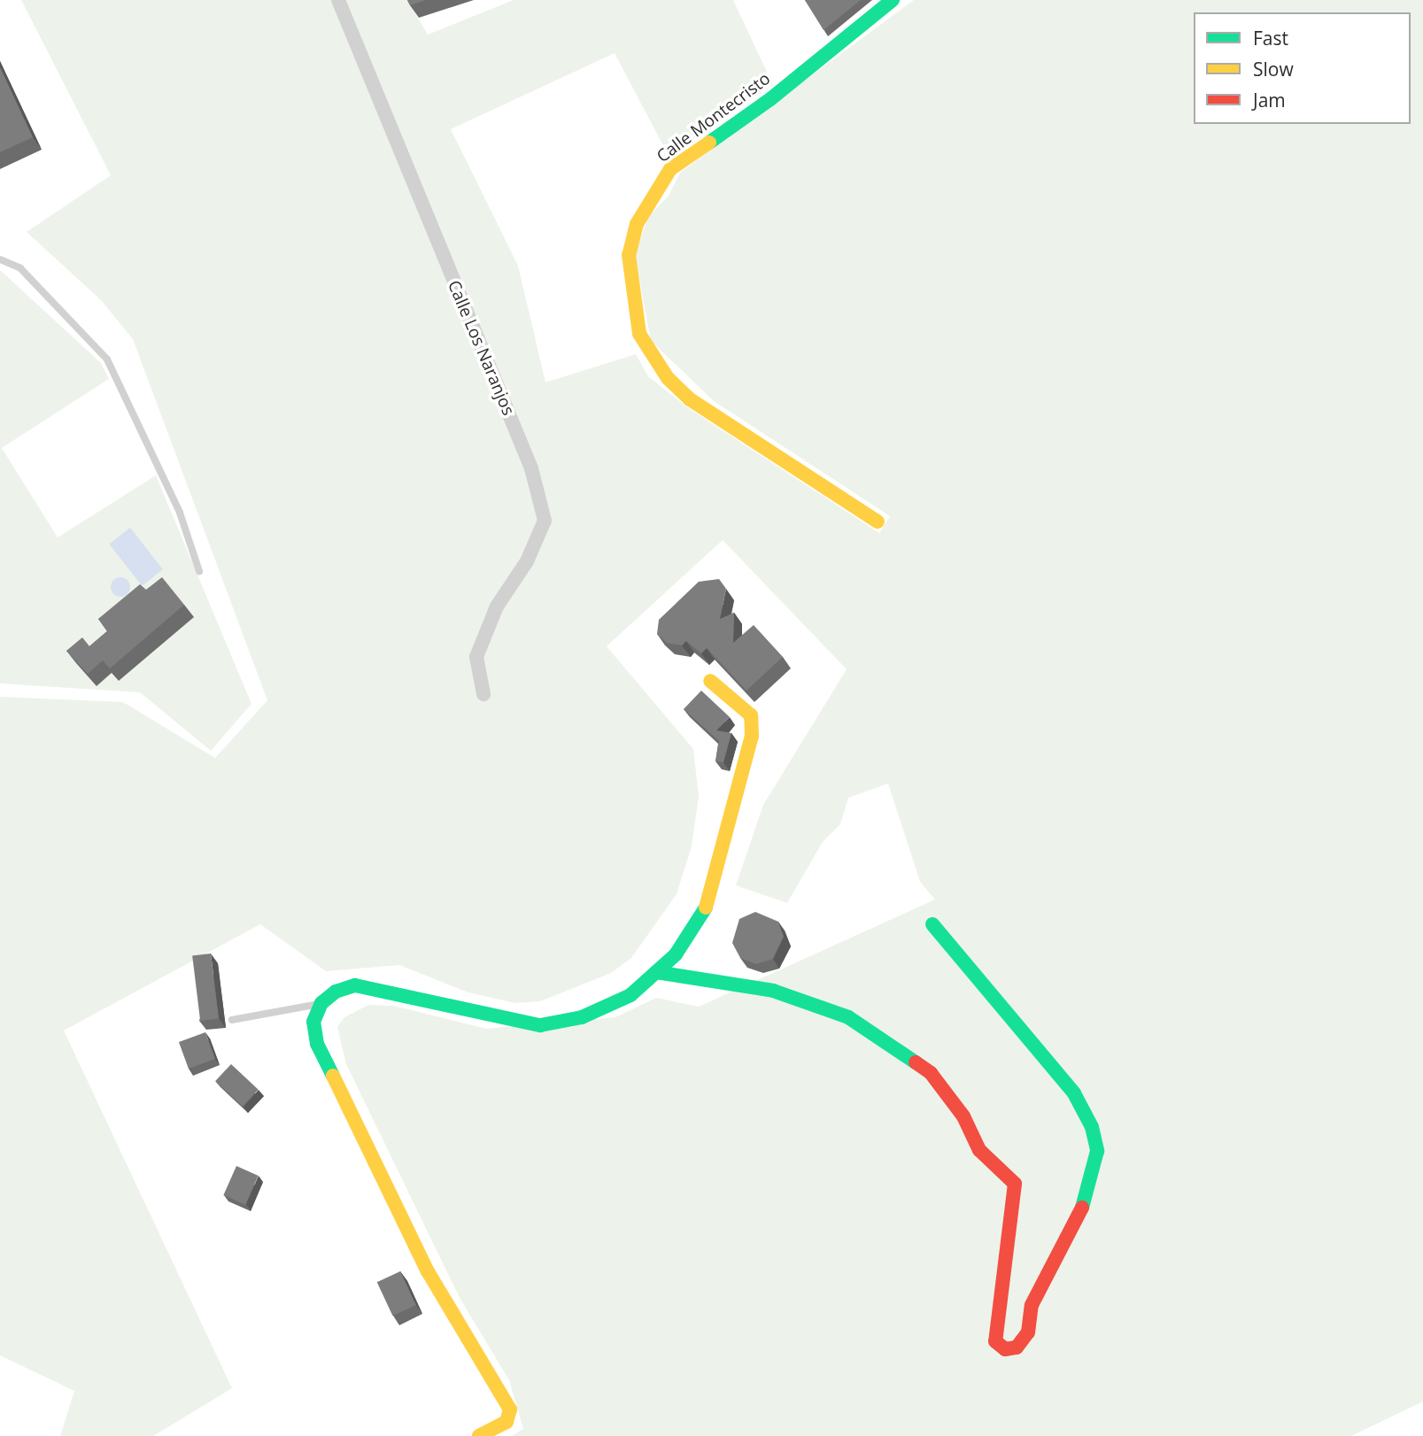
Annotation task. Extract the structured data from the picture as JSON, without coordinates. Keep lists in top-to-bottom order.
{
  "streets": {
    "street": ["Calle Montecristo", "Calle Los Naranjos"]
  },
  "legend": ["Fast", "Slow", "Jam"]
}
